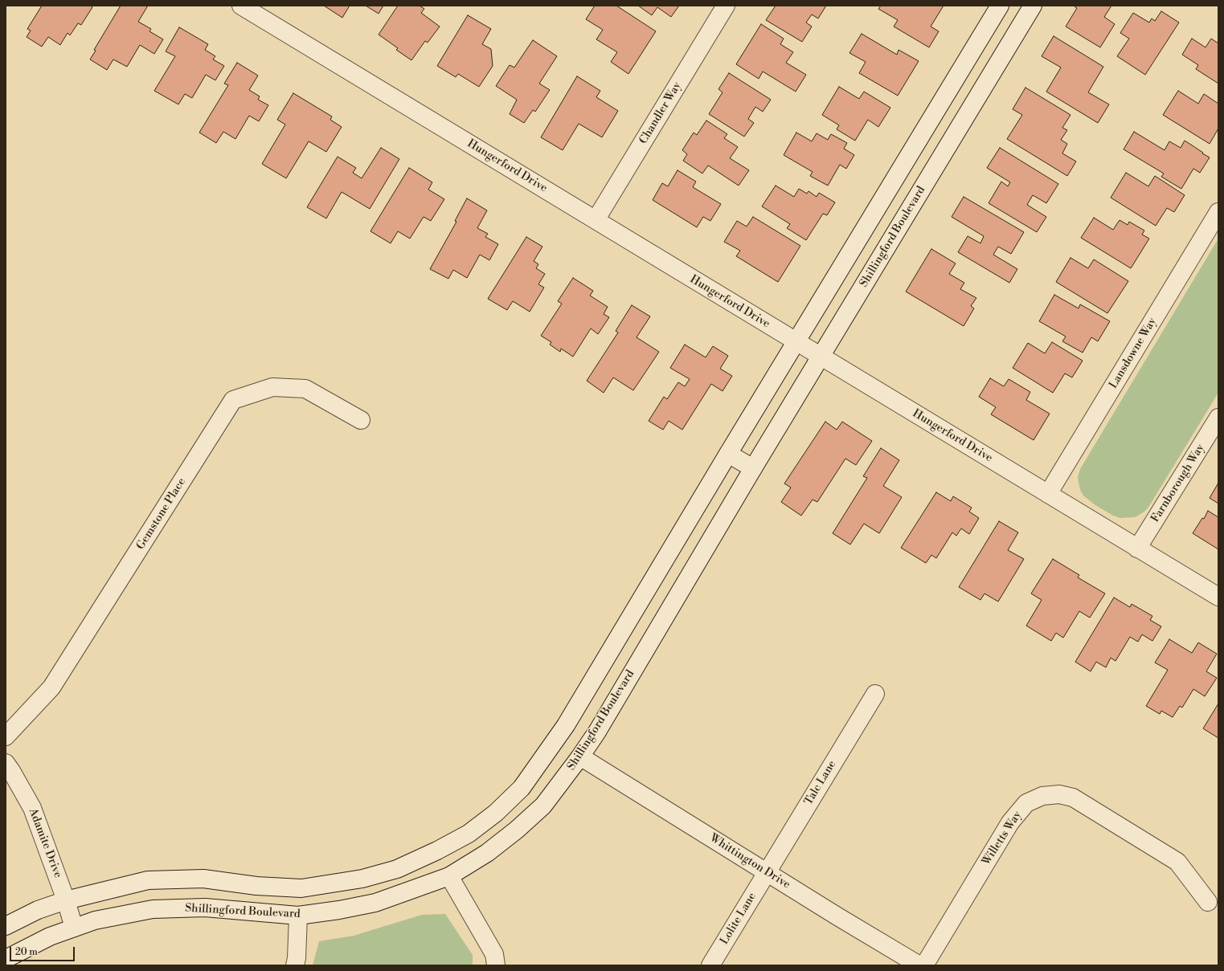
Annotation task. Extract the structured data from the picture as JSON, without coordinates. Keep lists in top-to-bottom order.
{
  "streets": {
    "street": [
      "Chandler Way",
      "Hungerford Drive",
      "Shillingford Boulevard",
      "Lansdowne Way",
      "Farnborough Way",
      "Gemstone Place",
      "Talc Lane",
      "Willetts Way",
      "Adamite Drive",
      "Whittington Drive",
      "Lolite Lane"
    ]
  },
  "crossings": [
    ["Chandler Way", "Hungerford Drive"],
    ["Hungerford Drive", "Shillingford Boulevard"],
    ["Hungerford Drive", "Lansdowne Way"],
    ["Hungerford Drive", "Farnborough Way"],
    ["Shillingford Boulevard", "Adamite Drive"],
    ["Shillingford Boulevard", "Whittington Drive"],
    ["Talc Lane", "Whittington Drive"],
    ["Talc Lane", "Lolite Lane"],
    ["Whittington Drive", "Lolite Lane"]
  ],
  "scale_bar": "20 m"
}
